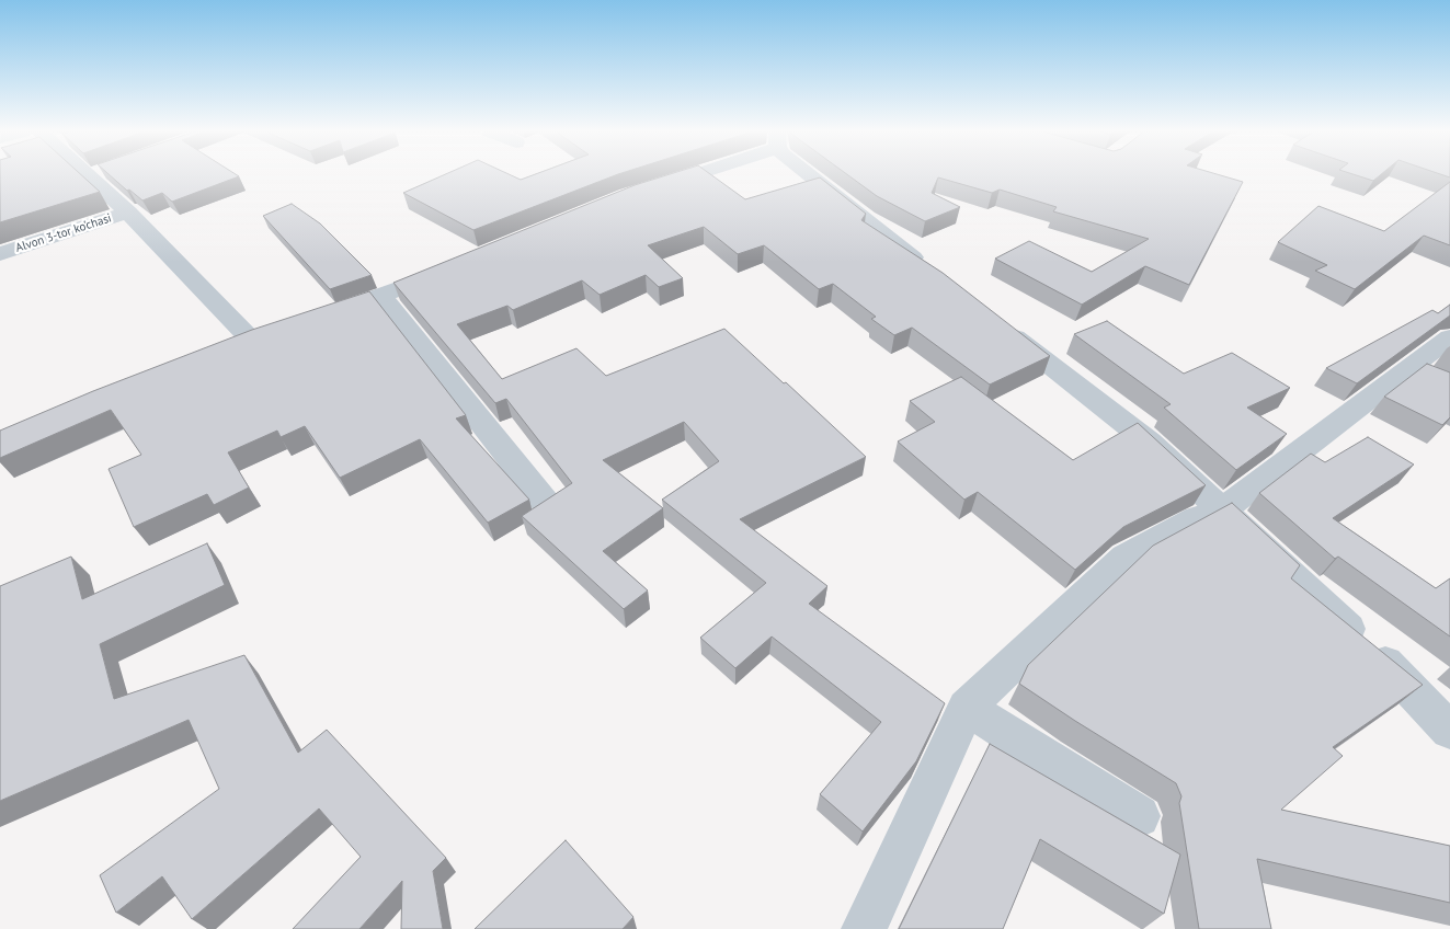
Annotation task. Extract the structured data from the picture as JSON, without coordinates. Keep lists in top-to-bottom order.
{
  "streets": {
    "street": ["Alvon 3-tor ko‘chasi"]
  }
}
